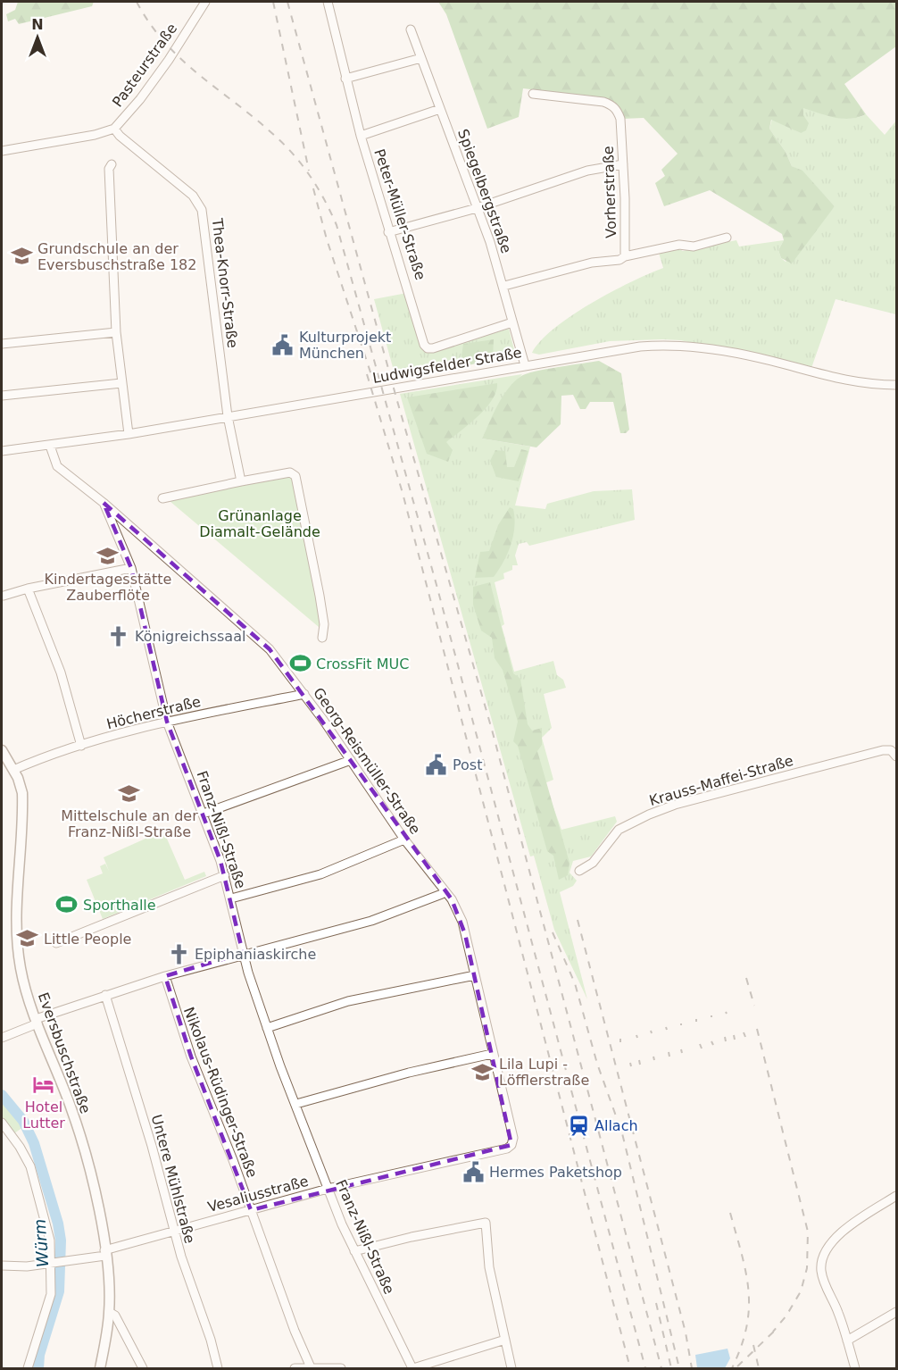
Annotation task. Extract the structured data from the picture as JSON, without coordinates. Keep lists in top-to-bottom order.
{
  "streets": {
    "main road": ["Eversbuschstraße"],
    "street": [
      "Pasteurstraße",
      "Spiegelbergstraße",
      "Vorherstraße",
      "Peter-Müller-Straße",
      "Thea-Knorr-Straße",
      "Ludwigsfelder Straße",
      "Höcherstraße",
      "Georg-Reismüller-Straße",
      "Krauss-Maffei-Straße",
      "Franz-Nißl-Straße",
      "Nikolaus-Rüdinger-Straße",
      "Untere Mühlstraße",
      "Vesaliusstraße"
    ]
  },
  "crossings": [
    ["Pasteurstraße", "Thea-Knorr-Straße"],
    ["Spiegelbergstraße", "Peter-Müller-Straße"],
    ["Spiegelbergstraße", "Ludwigsfelder Straße"],
    ["Thea-Knorr-Straße", "Ludwigsfelder Straße"],
    ["Ludwigsfelder Straße", "Georg-Reismüller-Straße"],
    ["Höcherstraße", "Georg-Reismüller-Straße"],
    ["Höcherstraße", "Franz-Nißl-Straße"],
    ["Höcherstraße", "Eversbuschstraße"],
    ["Georg-Reismüller-Straße", "Franz-Nißl-Straße"],
    ["Georg-Reismüller-Straße", "Vesaliusstraße"],
    ["Franz-Nißl-Straße", "Vesaliusstraße"],
    ["Eversbuschstraße", "Vesaliusstraße"],
    ["Nikolaus-Rüdinger-Straße", "Vesaliusstraße"],
    ["Untere Mühlstraße", "Vesaliusstraße"]
  ],
  "water": ["Würm"],
  "parks": ["Grünanlage Diamalt-Gelände"],
  "places": {
    "school or university": [
      "Grundschule an der Eversbuschstraße 182",
      "Kindertagesstätte Zauberflöte",
      "Mittelschule an der Franz-Nißl-Straße",
      "Little People",
      "Lila Lupi - Löfflerstraße"
    ],
    "public building": ["Kulturprojekt München", "Post", "Hermes Paketshop"],
    "church": ["Königreichssaal", "Epiphaniaskirche"],
    "sports": ["CrossFit MUC", "Sporthalle"],
    "hotel": ["Hotel Lutter"],
    "station": ["Allach"]
  },
  "north": "top"
}
